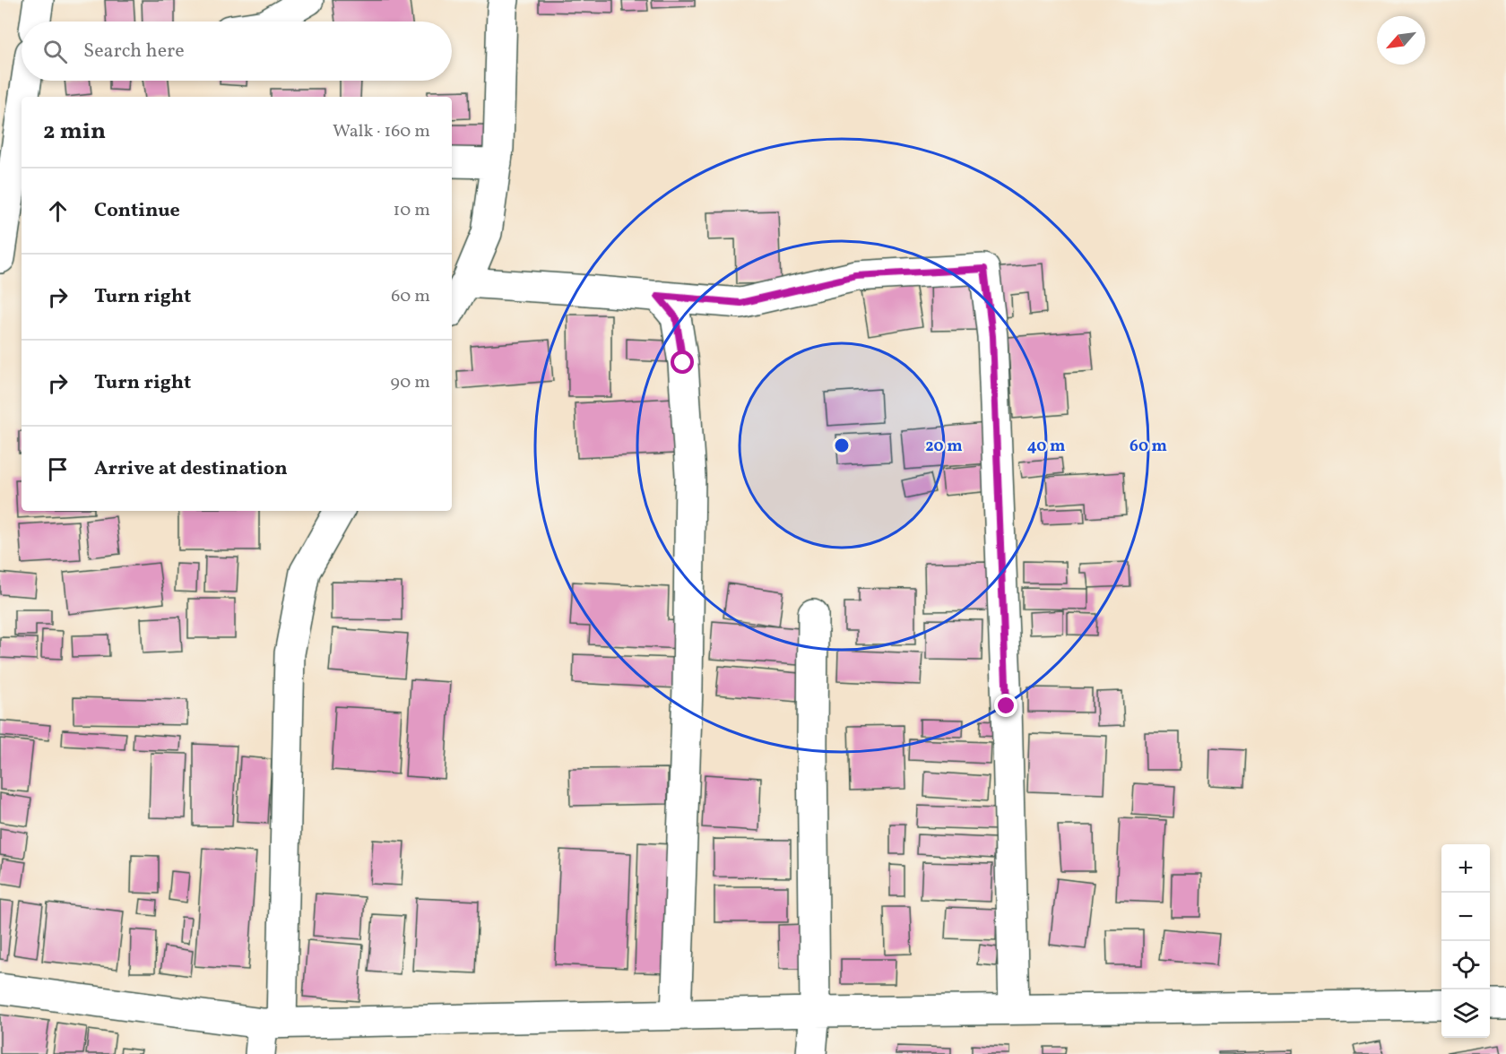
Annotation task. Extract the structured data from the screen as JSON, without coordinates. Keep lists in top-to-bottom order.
{
  "north": "bottom left",
  "page": {
    "search": "Search here",
    "heading": ["2 min", "Walk · 160 m"],
    "list": [
      ["Continue", "10 m"],
      ["Turn right", "60 m"],
      ["Turn right", "90 m"],
      "Arrive at destination"
    ],
    "map_buttons": ["+", "−"]
  },
  "rings": ["20 m", "40 m", "60 m"]
}
